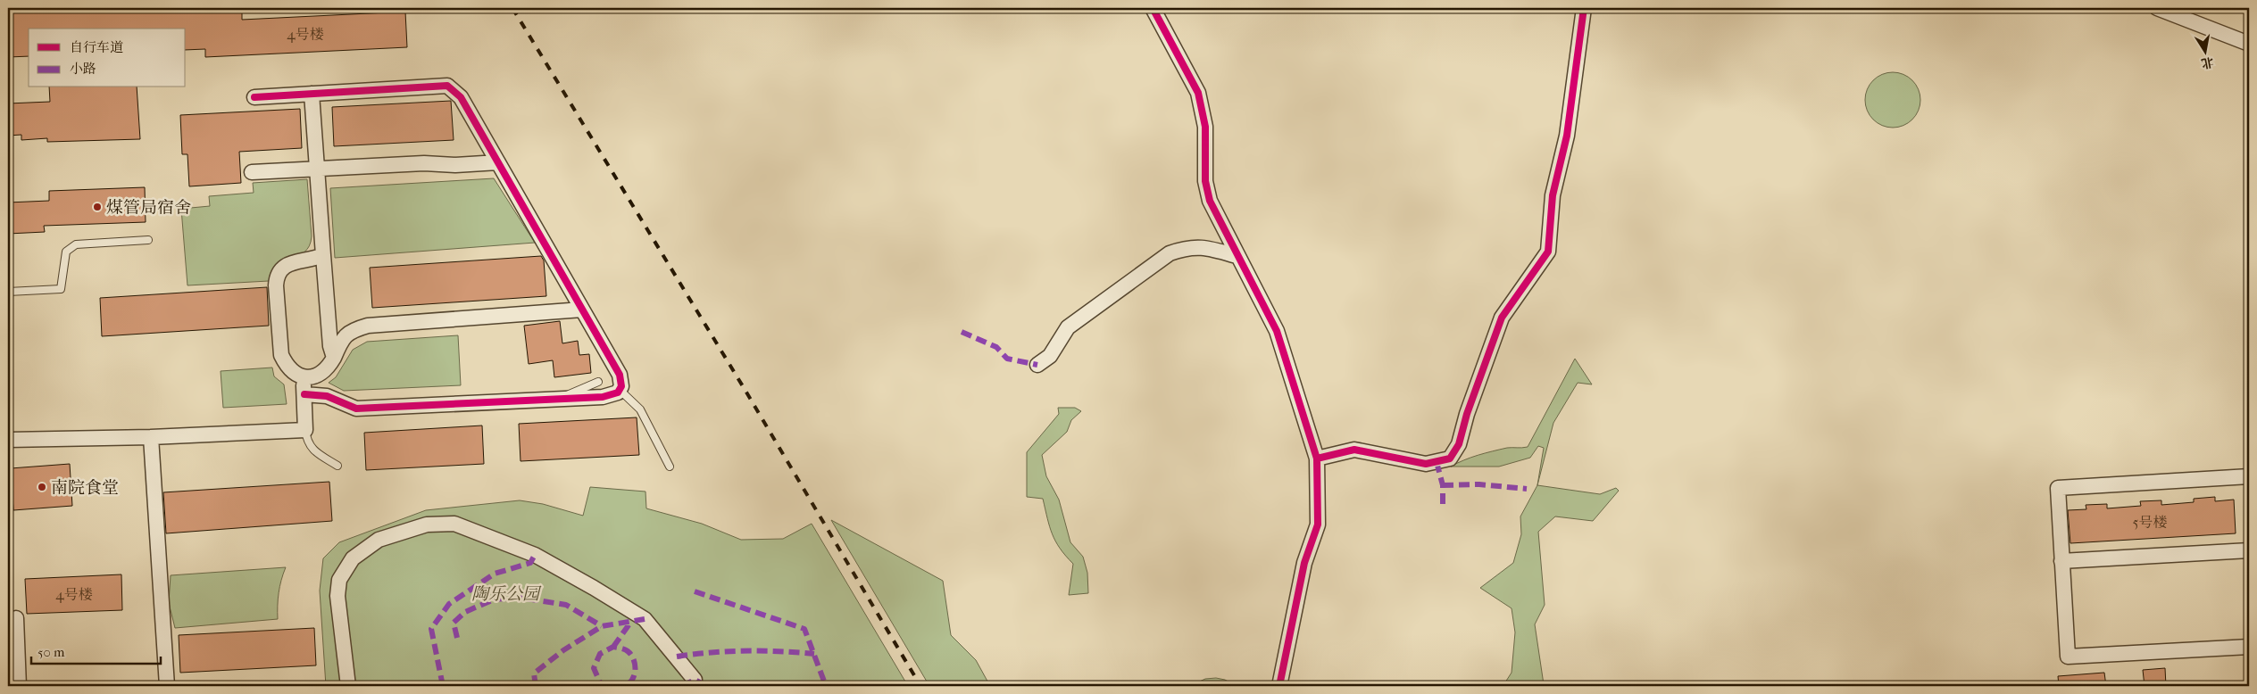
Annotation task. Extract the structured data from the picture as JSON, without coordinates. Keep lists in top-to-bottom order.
{
  "parks": ["陶乐公园"],
  "places": ["煤管局宿舍", "南院食堂"],
  "house_numbers": ["4号楼", "5号楼", "4号楼"],
  "legend": ["自行车道", "小路"],
  "scale_bar": "50 m",
  "north": "bottom"
}
